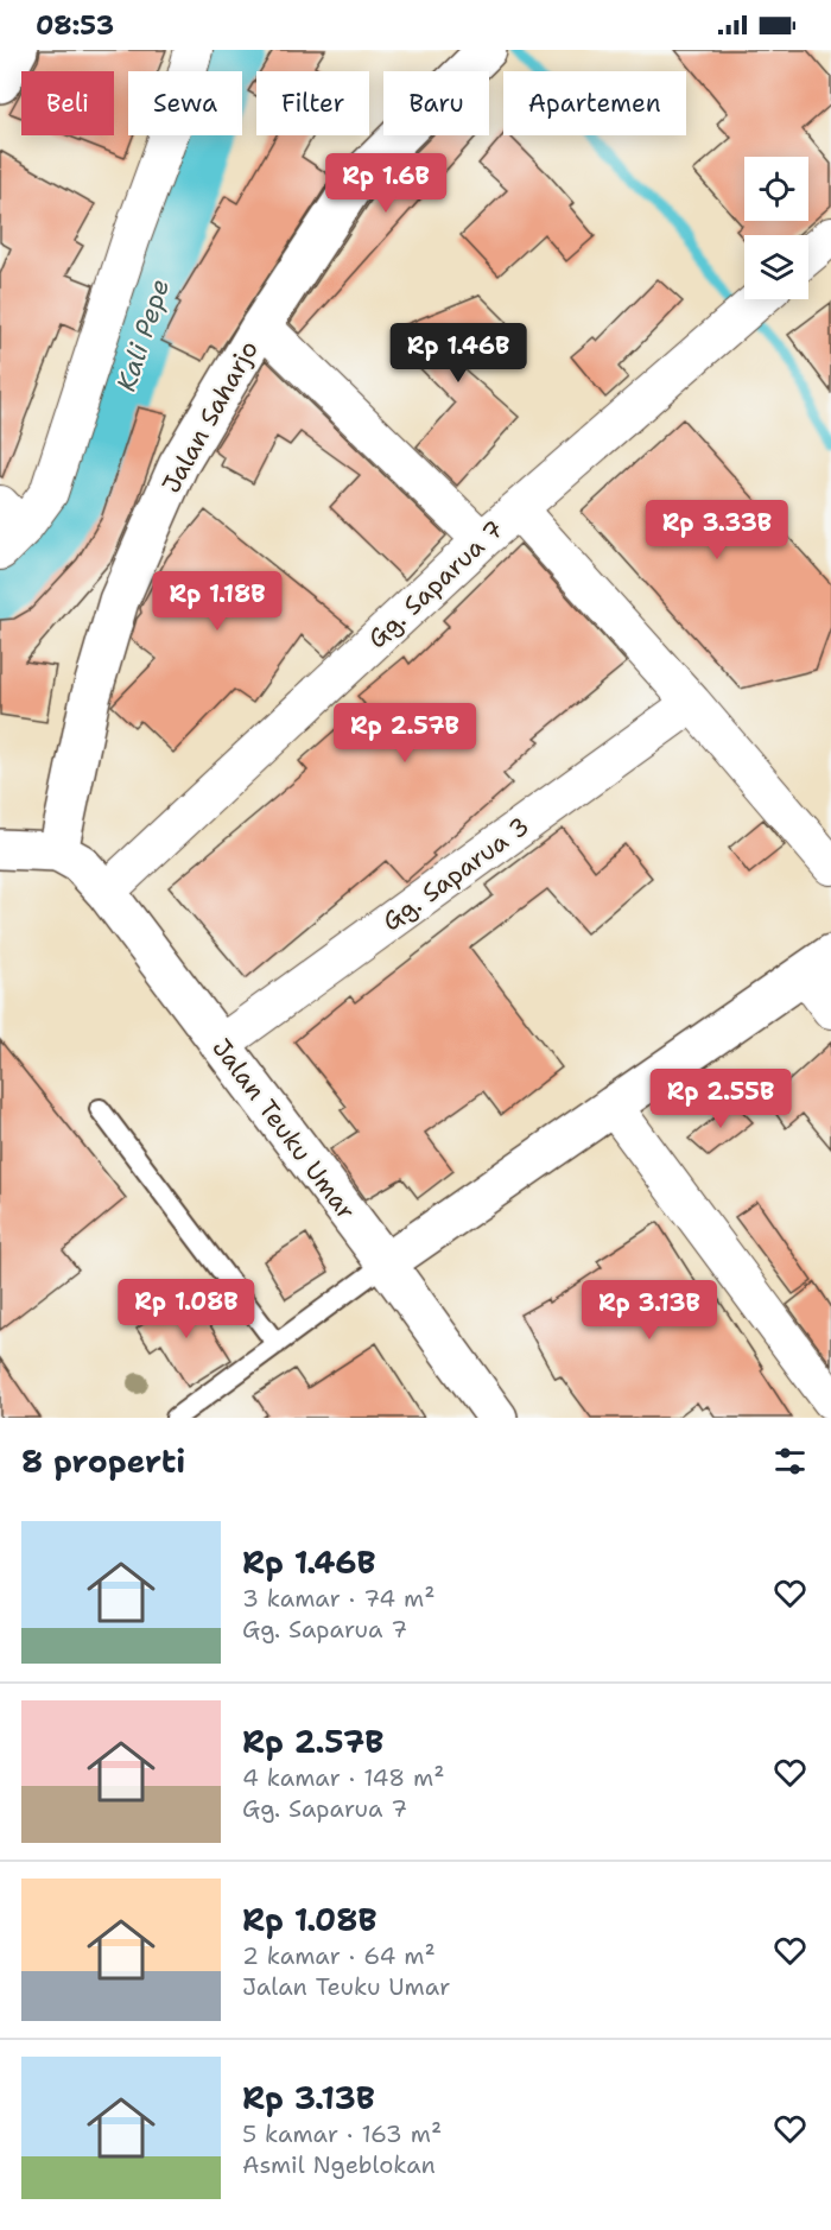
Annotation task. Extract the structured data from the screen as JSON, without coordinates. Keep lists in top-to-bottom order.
{
  "streets": {
    "main road": ["Jalan Saharjo", "Jalan Teuku Umar"],
    "street": ["Gg. Saparua 7", "Gg. Saparua 3"]
  },
  "crossings": [
    ["Jalan Saharjo", "Jalan Teuku Umar"],
    ["Gg. Saparua 7", "Jalan Teuku Umar"],
    ["Gg. Saparua 3", "Jalan Teuku Umar"]
  ],
  "water": ["Kali Pepe"],
  "page": {
    "status": "08:53",
    "chip": [
      "Beli",
      "Sewa",
      "Filter",
      "Baru",
      "Apartemen"
    ],
    "price": [
      "Rp 1.6B",
      "Rp 1.46B",
      "Rp 3.33B",
      "Rp 1.18B",
      "Rp 2.57B",
      "Rp 2.55B",
      "Rp 1.08B",
      "Rp 3.13B"
    ],
    "heading": "8 properti",
    "list": [
      {
        "name": "Rp 1.46B",
        "note": "3 kamar · 74 m² · Gg. Saparua 7"
      },
      {
        "name": "Rp 2.57B",
        "note": "4 kamar · 148 m² · Gg. Saparua 7"
      },
      {
        "name": "Rp 1.08B",
        "note": "2 kamar · 64 m² · Jalan Teuku Umar"
      },
      {
        "name": "Rp 3.13B",
        "note": "5 kamar · 163 m² · Asmil Ngeblokan"
      }
    ]
  }
}
